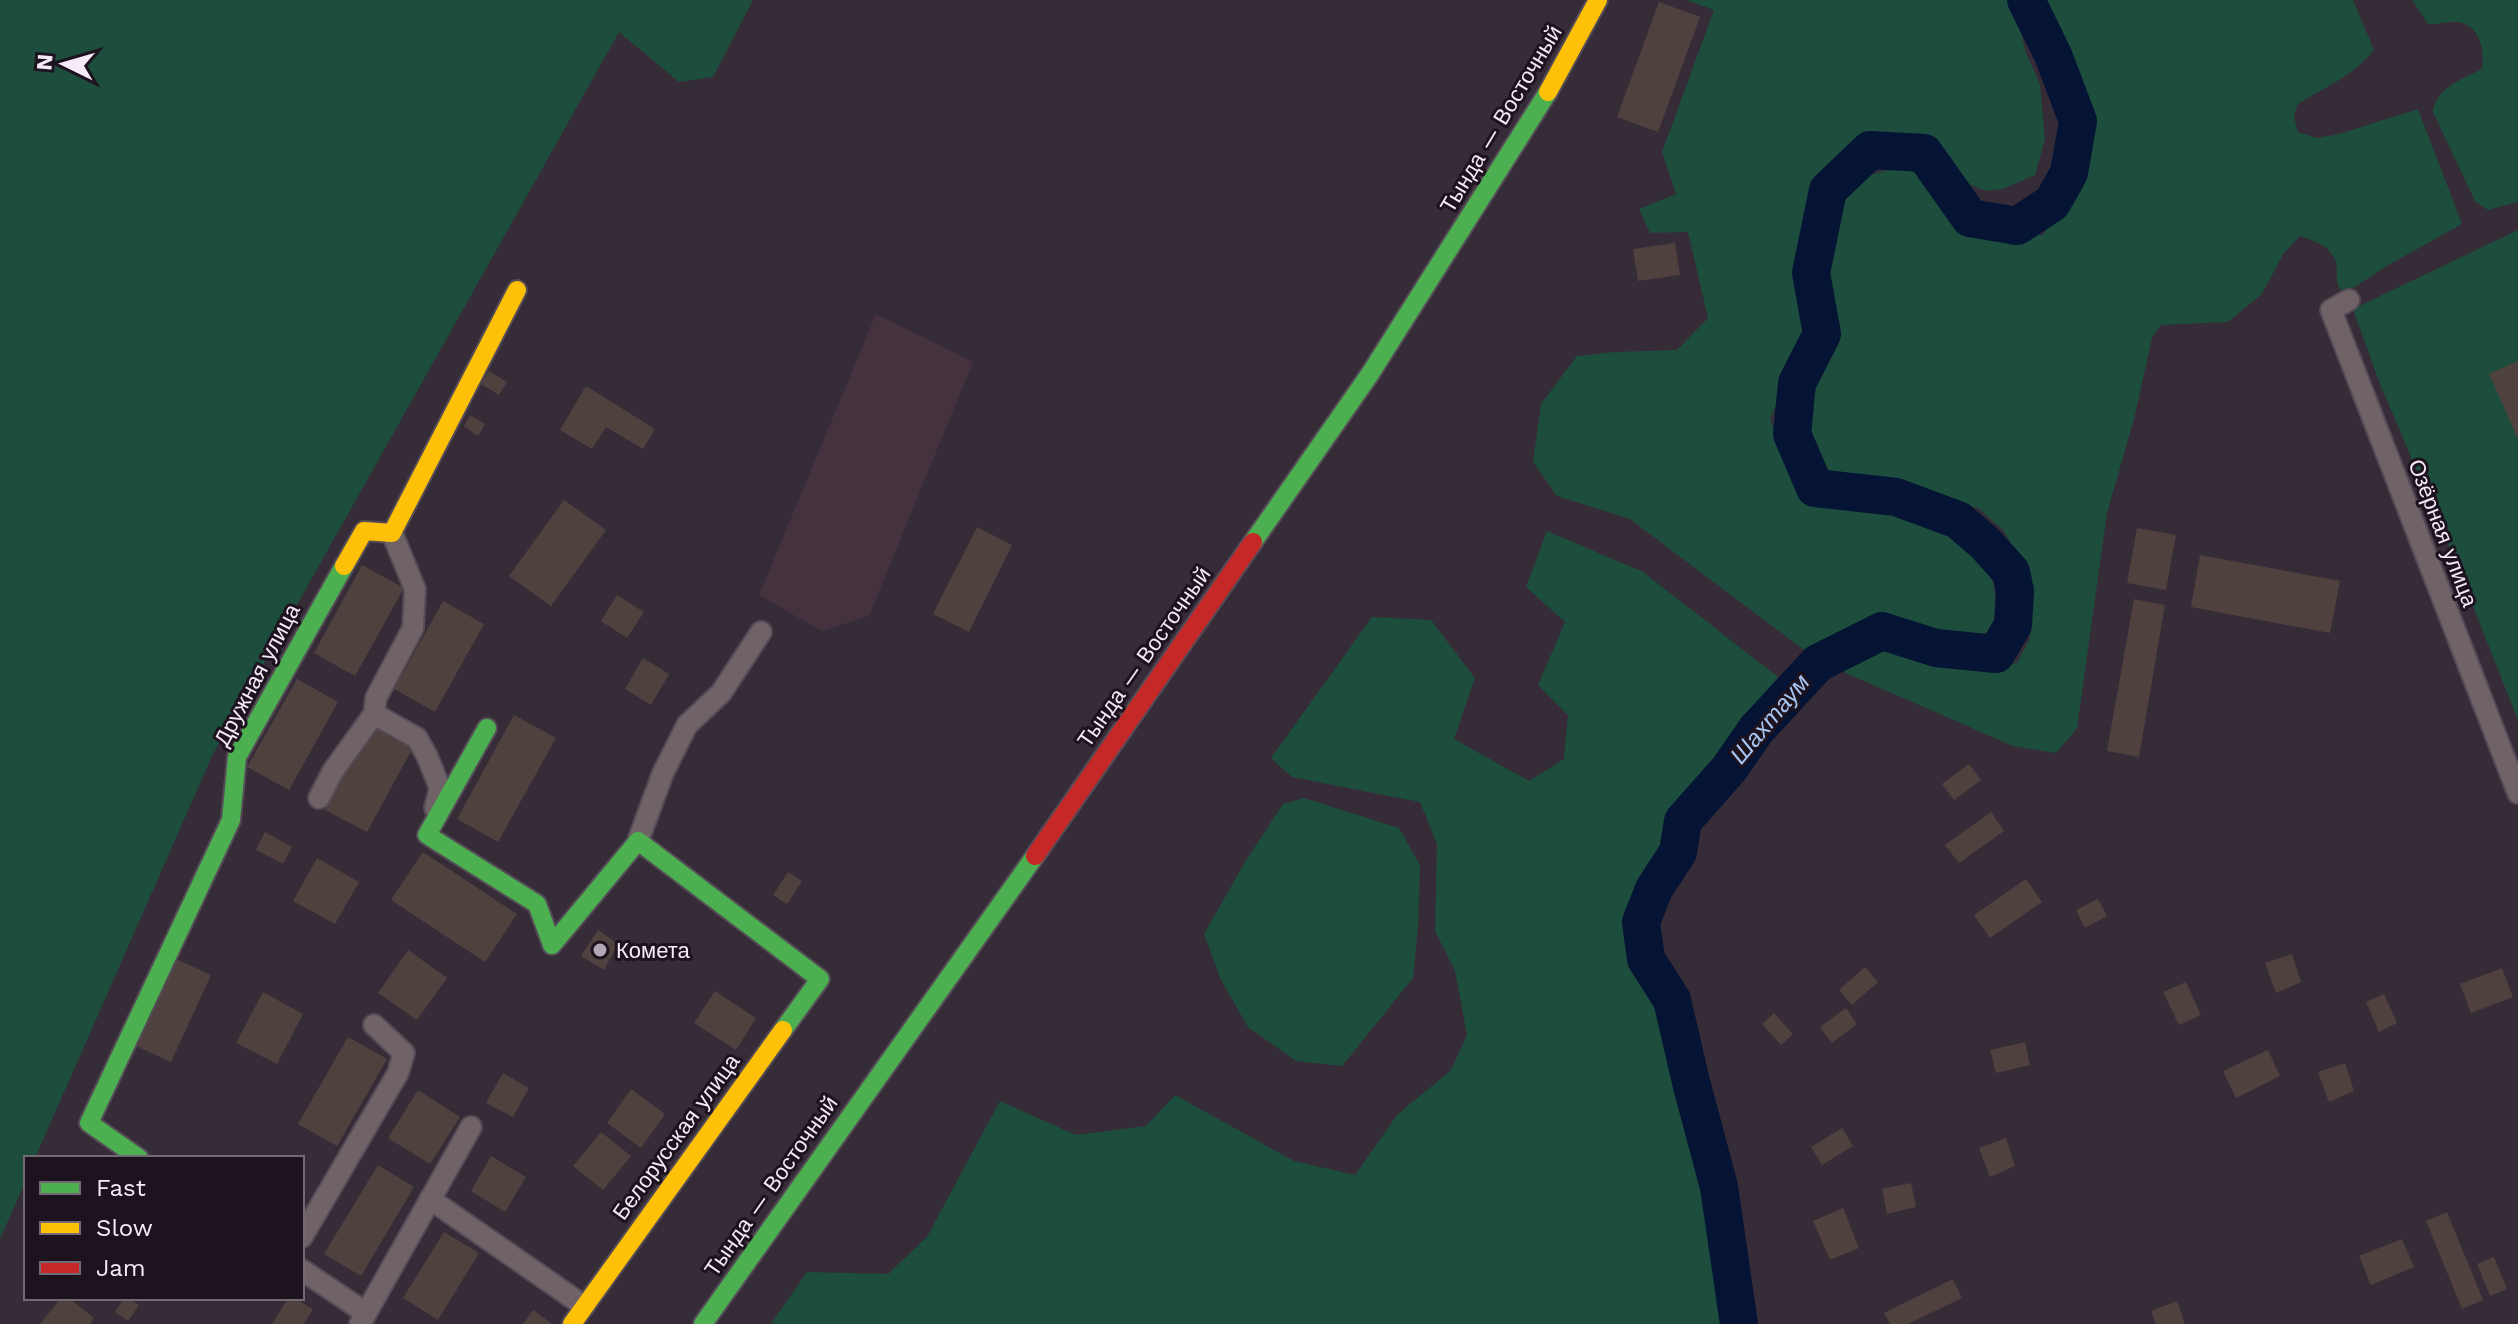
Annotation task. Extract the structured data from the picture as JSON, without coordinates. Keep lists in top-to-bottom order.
{
  "streets": {
    "street": [
      "Тында — Восточный",
      "Озёрная улица",
      "Дружная улица",
      "Белорусская улица"
    ]
  },
  "water": ["Шахтаум"],
  "places": ["Комета"],
  "legend": ["Fast", "Slow", "Jam"],
  "north": "left"
}
